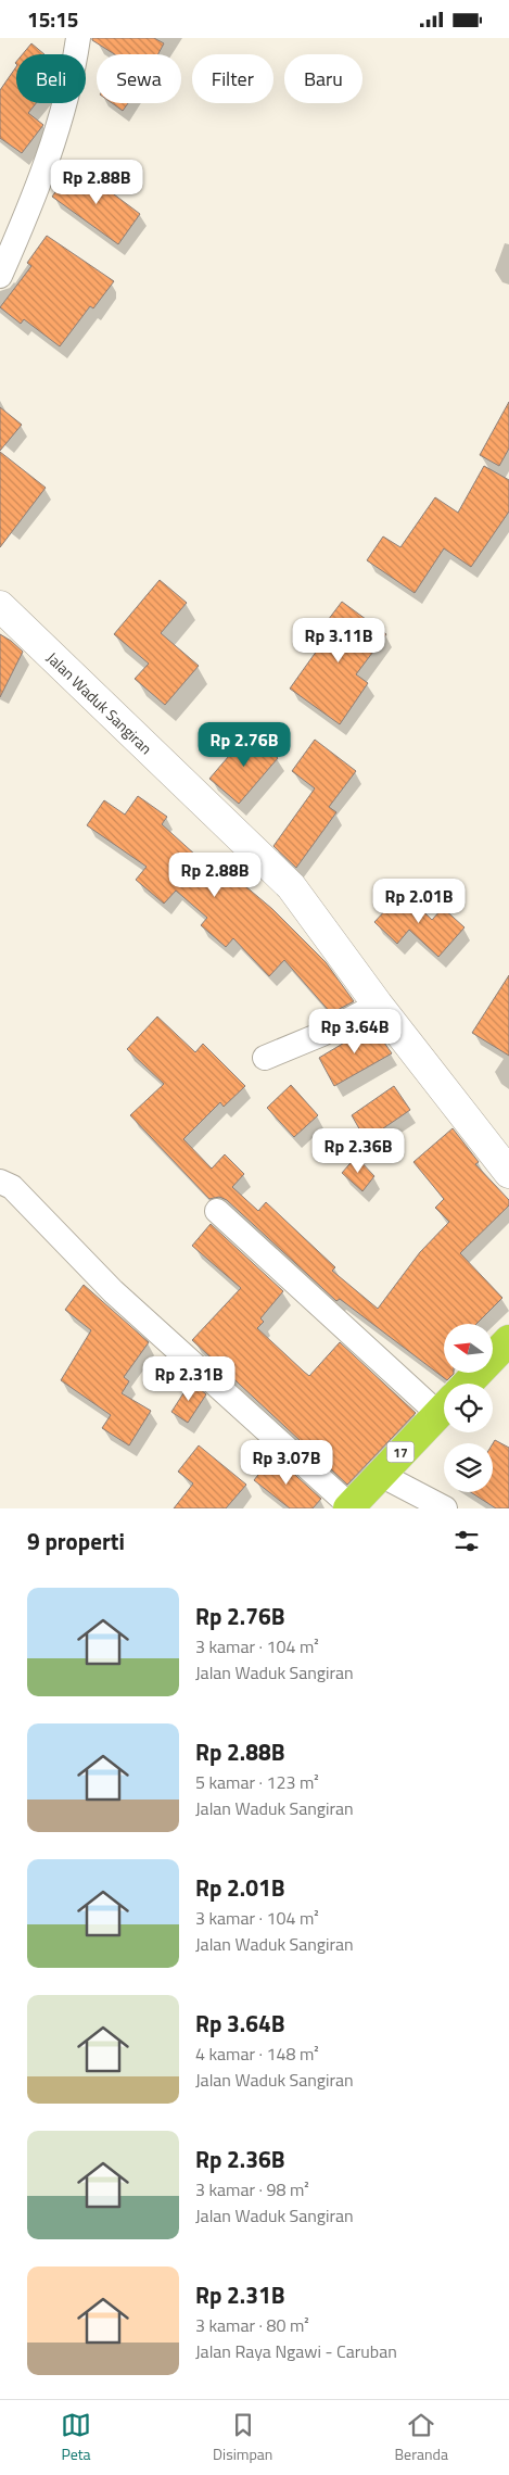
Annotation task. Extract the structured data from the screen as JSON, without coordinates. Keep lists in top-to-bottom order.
{
  "streets": {
    "highway": ["17"],
    "street": ["Jalan Waduk Sangiran"]
  },
  "north": "left",
  "page": {
    "status": "15:15",
    "chip": [
      "Beli",
      "Sewa",
      "Filter",
      "Baru"
    ],
    "price": [
      "Rp 2.88B",
      "Rp 3.11B",
      "Rp 2.76B",
      "Rp 2.88B",
      "Rp 2.01B",
      "Rp 3.64B",
      "Rp 2.36B",
      "Rp 2.31B",
      "Rp 3.07B"
    ],
    "heading": "9 properti",
    "list": [
      {
        "name": "Rp 2.76B",
        "note": "3 kamar · 104 m² · Jalan Waduk Sangiran"
      },
      {
        "name": "Rp 2.88B",
        "note": "5 kamar · 123 m² · Jalan Waduk Sangiran"
      },
      {
        "name": "Rp 2.01B",
        "note": "3 kamar · 104 m² · Jalan Waduk Sangiran"
      },
      {
        "name": "Rp 3.64B",
        "note": "4 kamar · 148 m² · Jalan Waduk Sangiran"
      },
      {
        "name": "Rp 2.36B",
        "note": "3 kamar · 98 m² · Jalan Waduk Sangiran"
      },
      {
        "name": "Rp 2.31B",
        "note": "3 kamar · 80 m² · Jalan Raya Ngawi - Caruban"
      }
    ],
    "tabs": ["Peta", "Disimpan", "Beranda"]
  }
}
